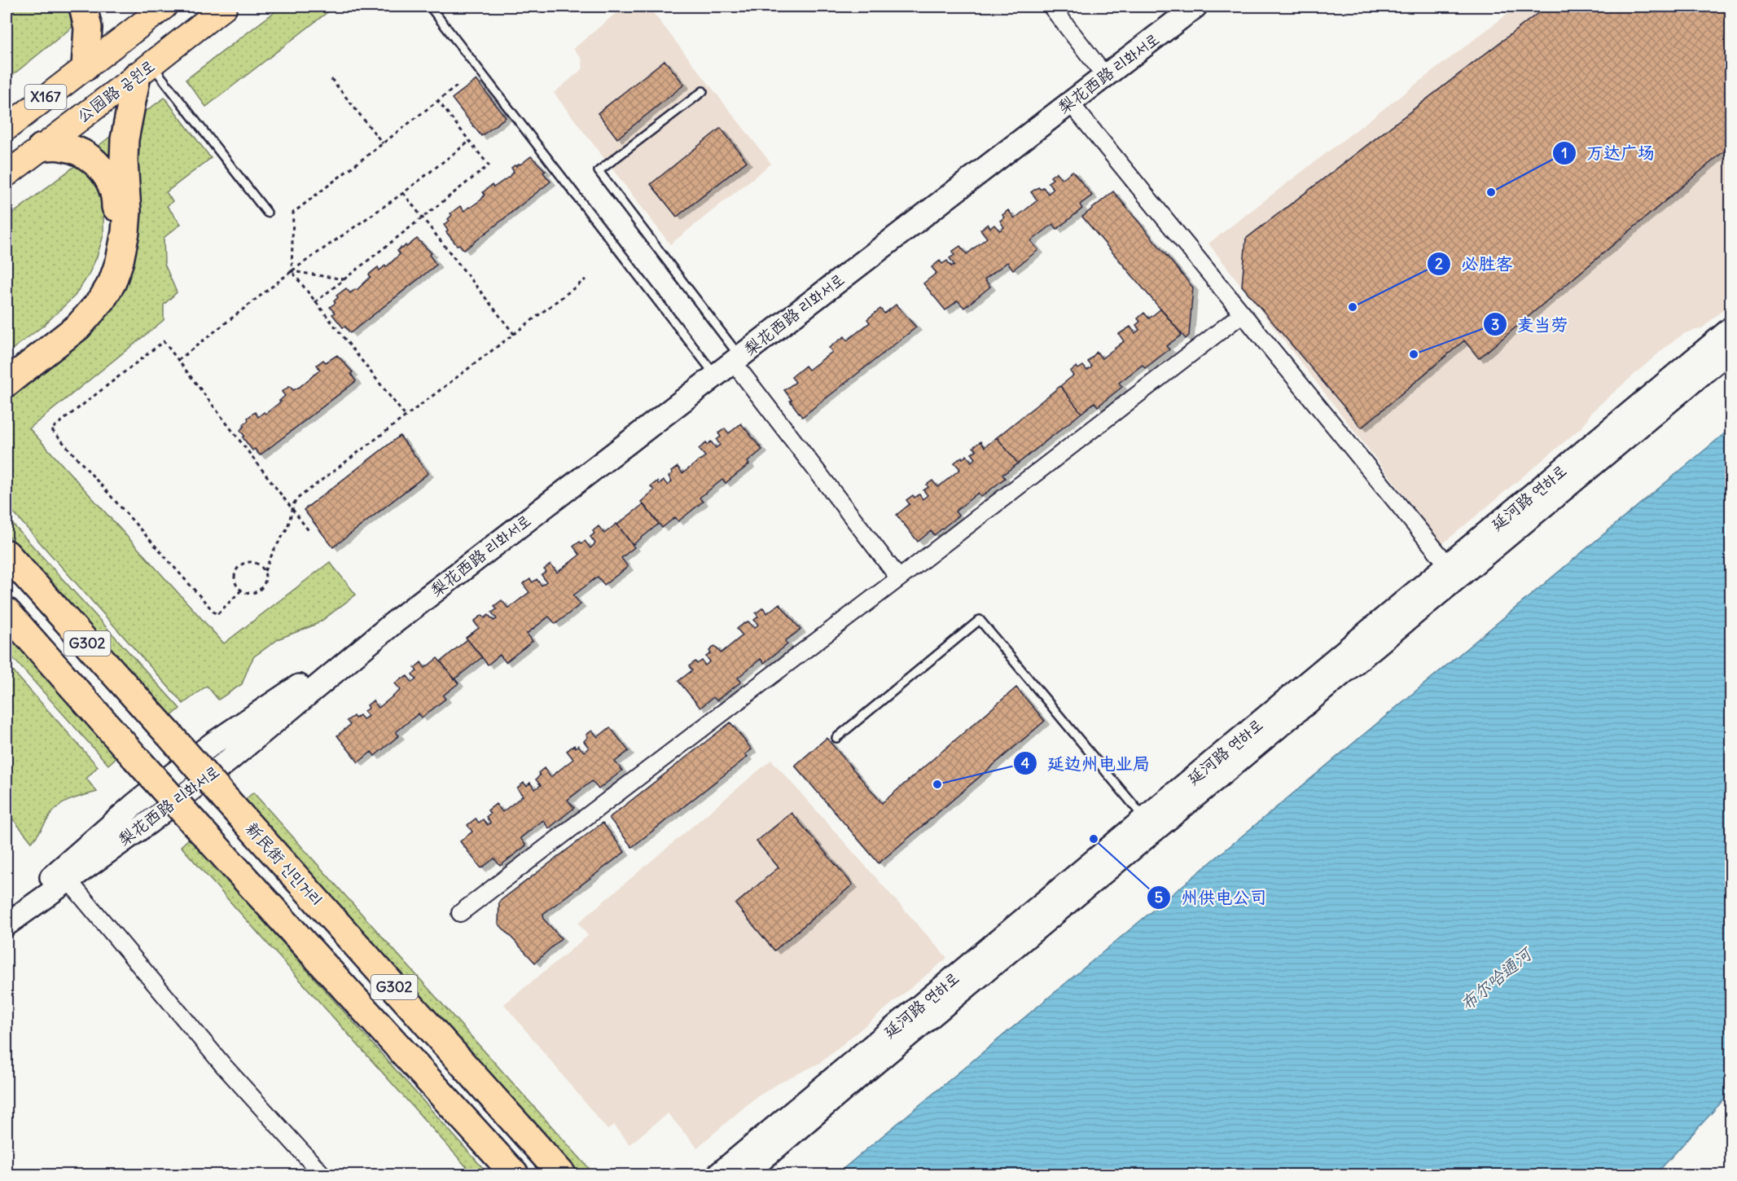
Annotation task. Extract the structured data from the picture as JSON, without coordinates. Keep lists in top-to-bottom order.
{
  "streets": {
    "highway": ["G302", "新民街 신민거리"],
    "main road": [
      "梨花西路 리화서로",
      "公园路 공원로",
      "X167",
      "延河路 연하로"
    ]
  },
  "water": ["布尔哈通河"],
  "places": [
    "万达广场",
    "必胜客",
    "麦当劳",
    "延边州电业局",
    "州供电公司"
  ]
}
